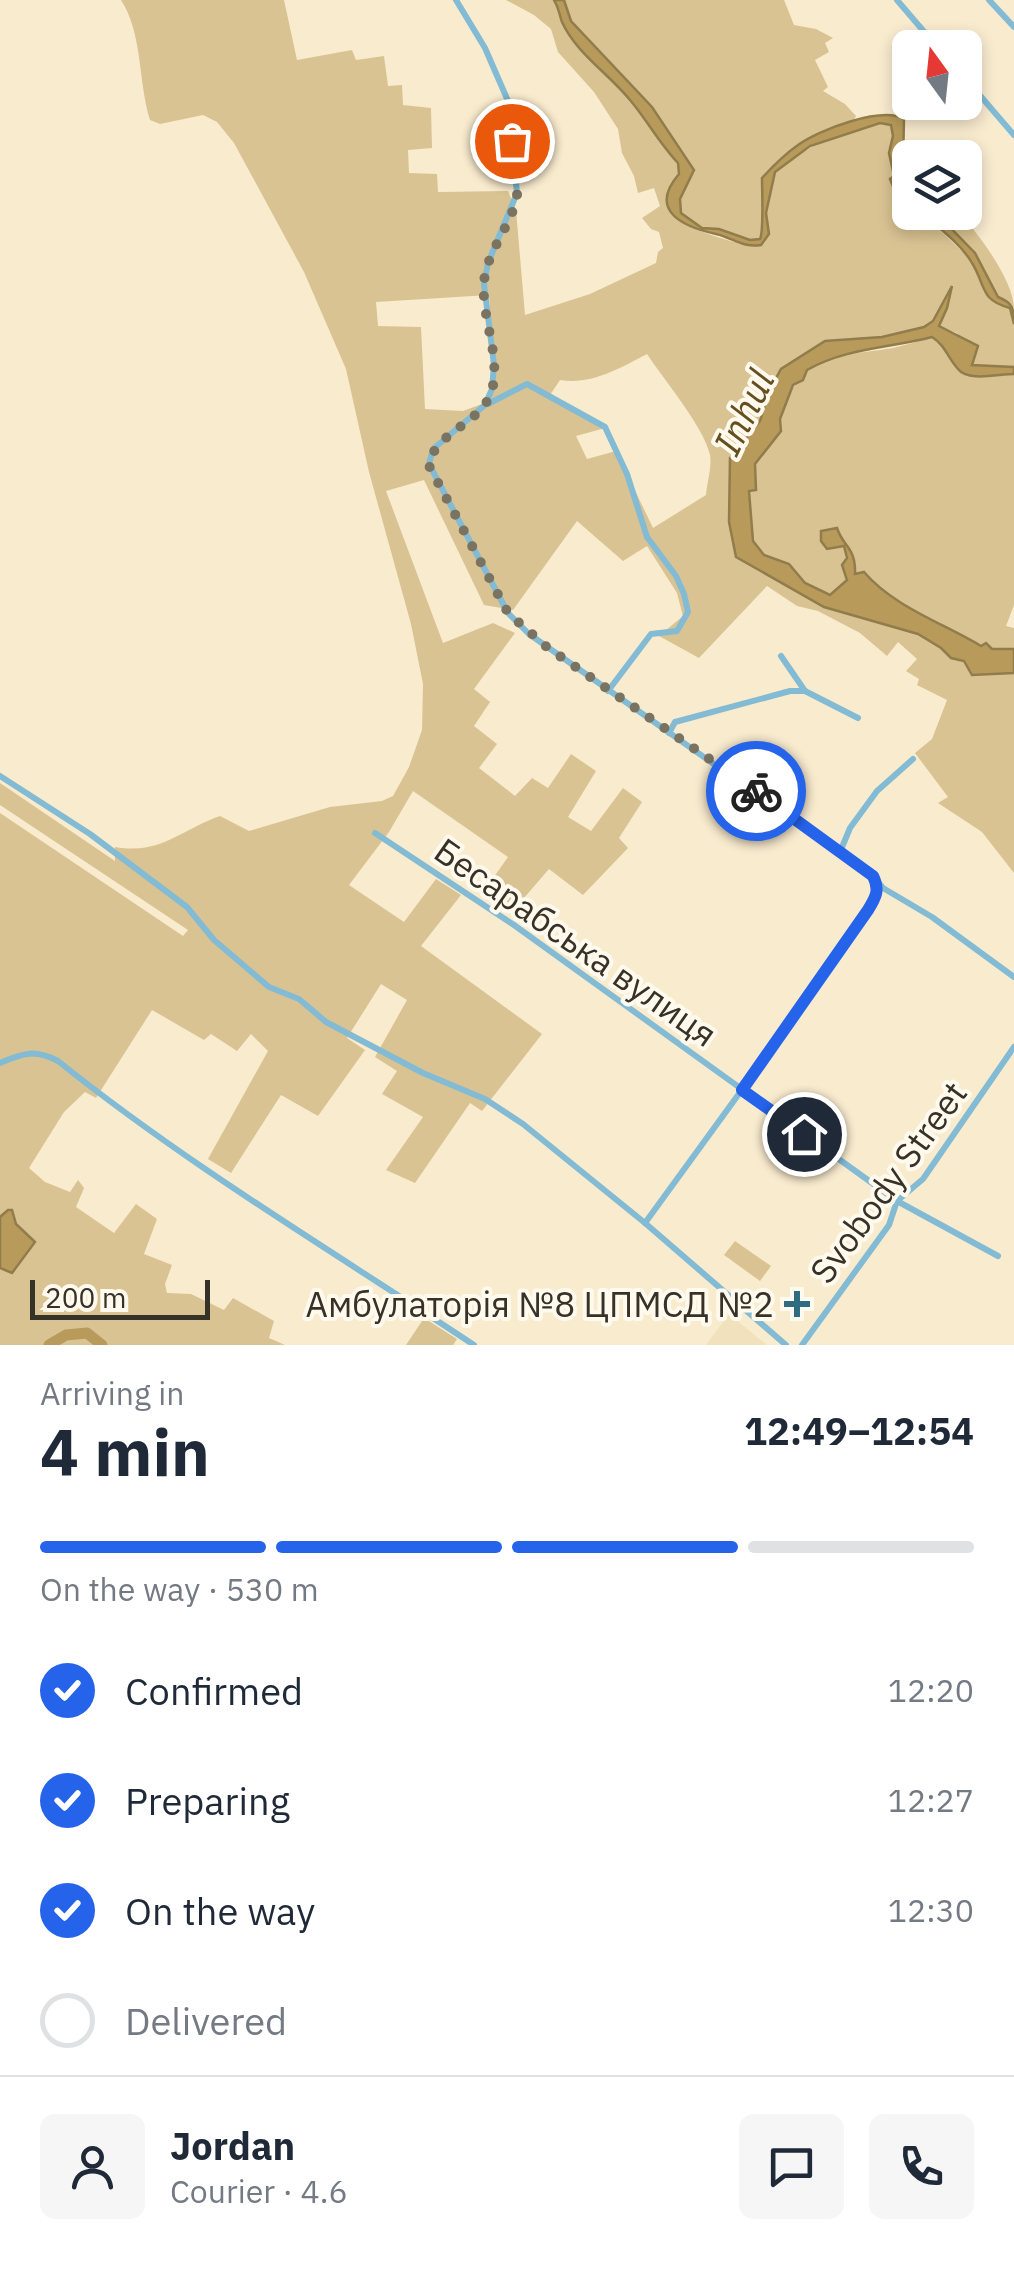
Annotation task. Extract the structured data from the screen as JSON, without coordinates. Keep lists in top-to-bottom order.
{
  "streets": {
    "street": ["Бесарабська вулиця", "Svobody Street"]
  },
  "crossings": [
    ["Бесарабська вулиця", "Svobody Street"]
  ],
  "water": ["Inhul"],
  "places": {
    "health": ["Амбулаторія №8 ЦПМСД №2"]
  },
  "scale_bar": "200 m",
  "north": "top",
  "page": {
    "scale": "200 m",
    "heading": ["4 min", "Arriving in", "12:49–12:54"],
    "panel": ["Jordan", "Courier · 4.6"],
    "bar": "On the way · 530 m",
    "list": [
      ["Confirmed", "12:20"],
      ["Preparing", "12:27"],
      ["On the way", "12:30"],
      "Delivered"
    ]
  }
}
